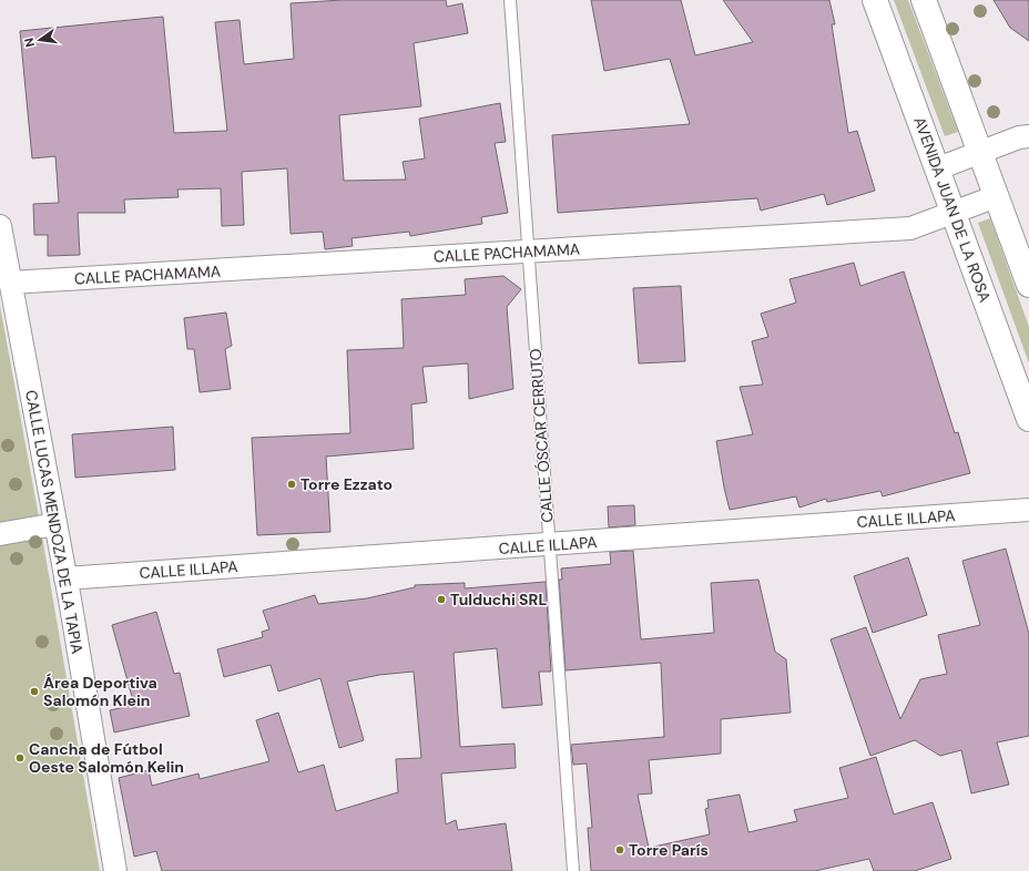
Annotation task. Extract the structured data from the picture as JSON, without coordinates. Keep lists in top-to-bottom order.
{
  "streets": {
    "main road": ["AVENIDA JUAN DE LA ROSA"],
    "street": ["CALLE PACHAMAMA", "CALLE ILLAPA", "CALLE LUCAS MENDOZA DE LA TAPIA"],
    "lane": ["CALLE ÓSCAR CERRUTO"]
  },
  "crossings": [
    ["AVENIDA JUAN DE LA ROSA", "CALLE PACHAMAMA"],
    ["CALLE PACHAMAMA", "CALLE ÓSCAR CERRUTO"],
    ["CALLE PACHAMAMA", "CALLE LUCAS MENDOZA DE LA TAPIA"],
    ["CALLE ÓSCAR CERRUTO", "CALLE ILLAPA"],
    ["CALLE ILLAPA", "CALLE LUCAS MENDOZA DE LA TAPIA"]
  ],
  "places": [
    "Torre Ezzato",
    "Tulduchi SRL",
    "Área Deportiva Salomón Klein",
    "Cancha de Fútbol Oeste Salomón Kelin",
    "Torre París"
  ],
  "north": "left"
}
